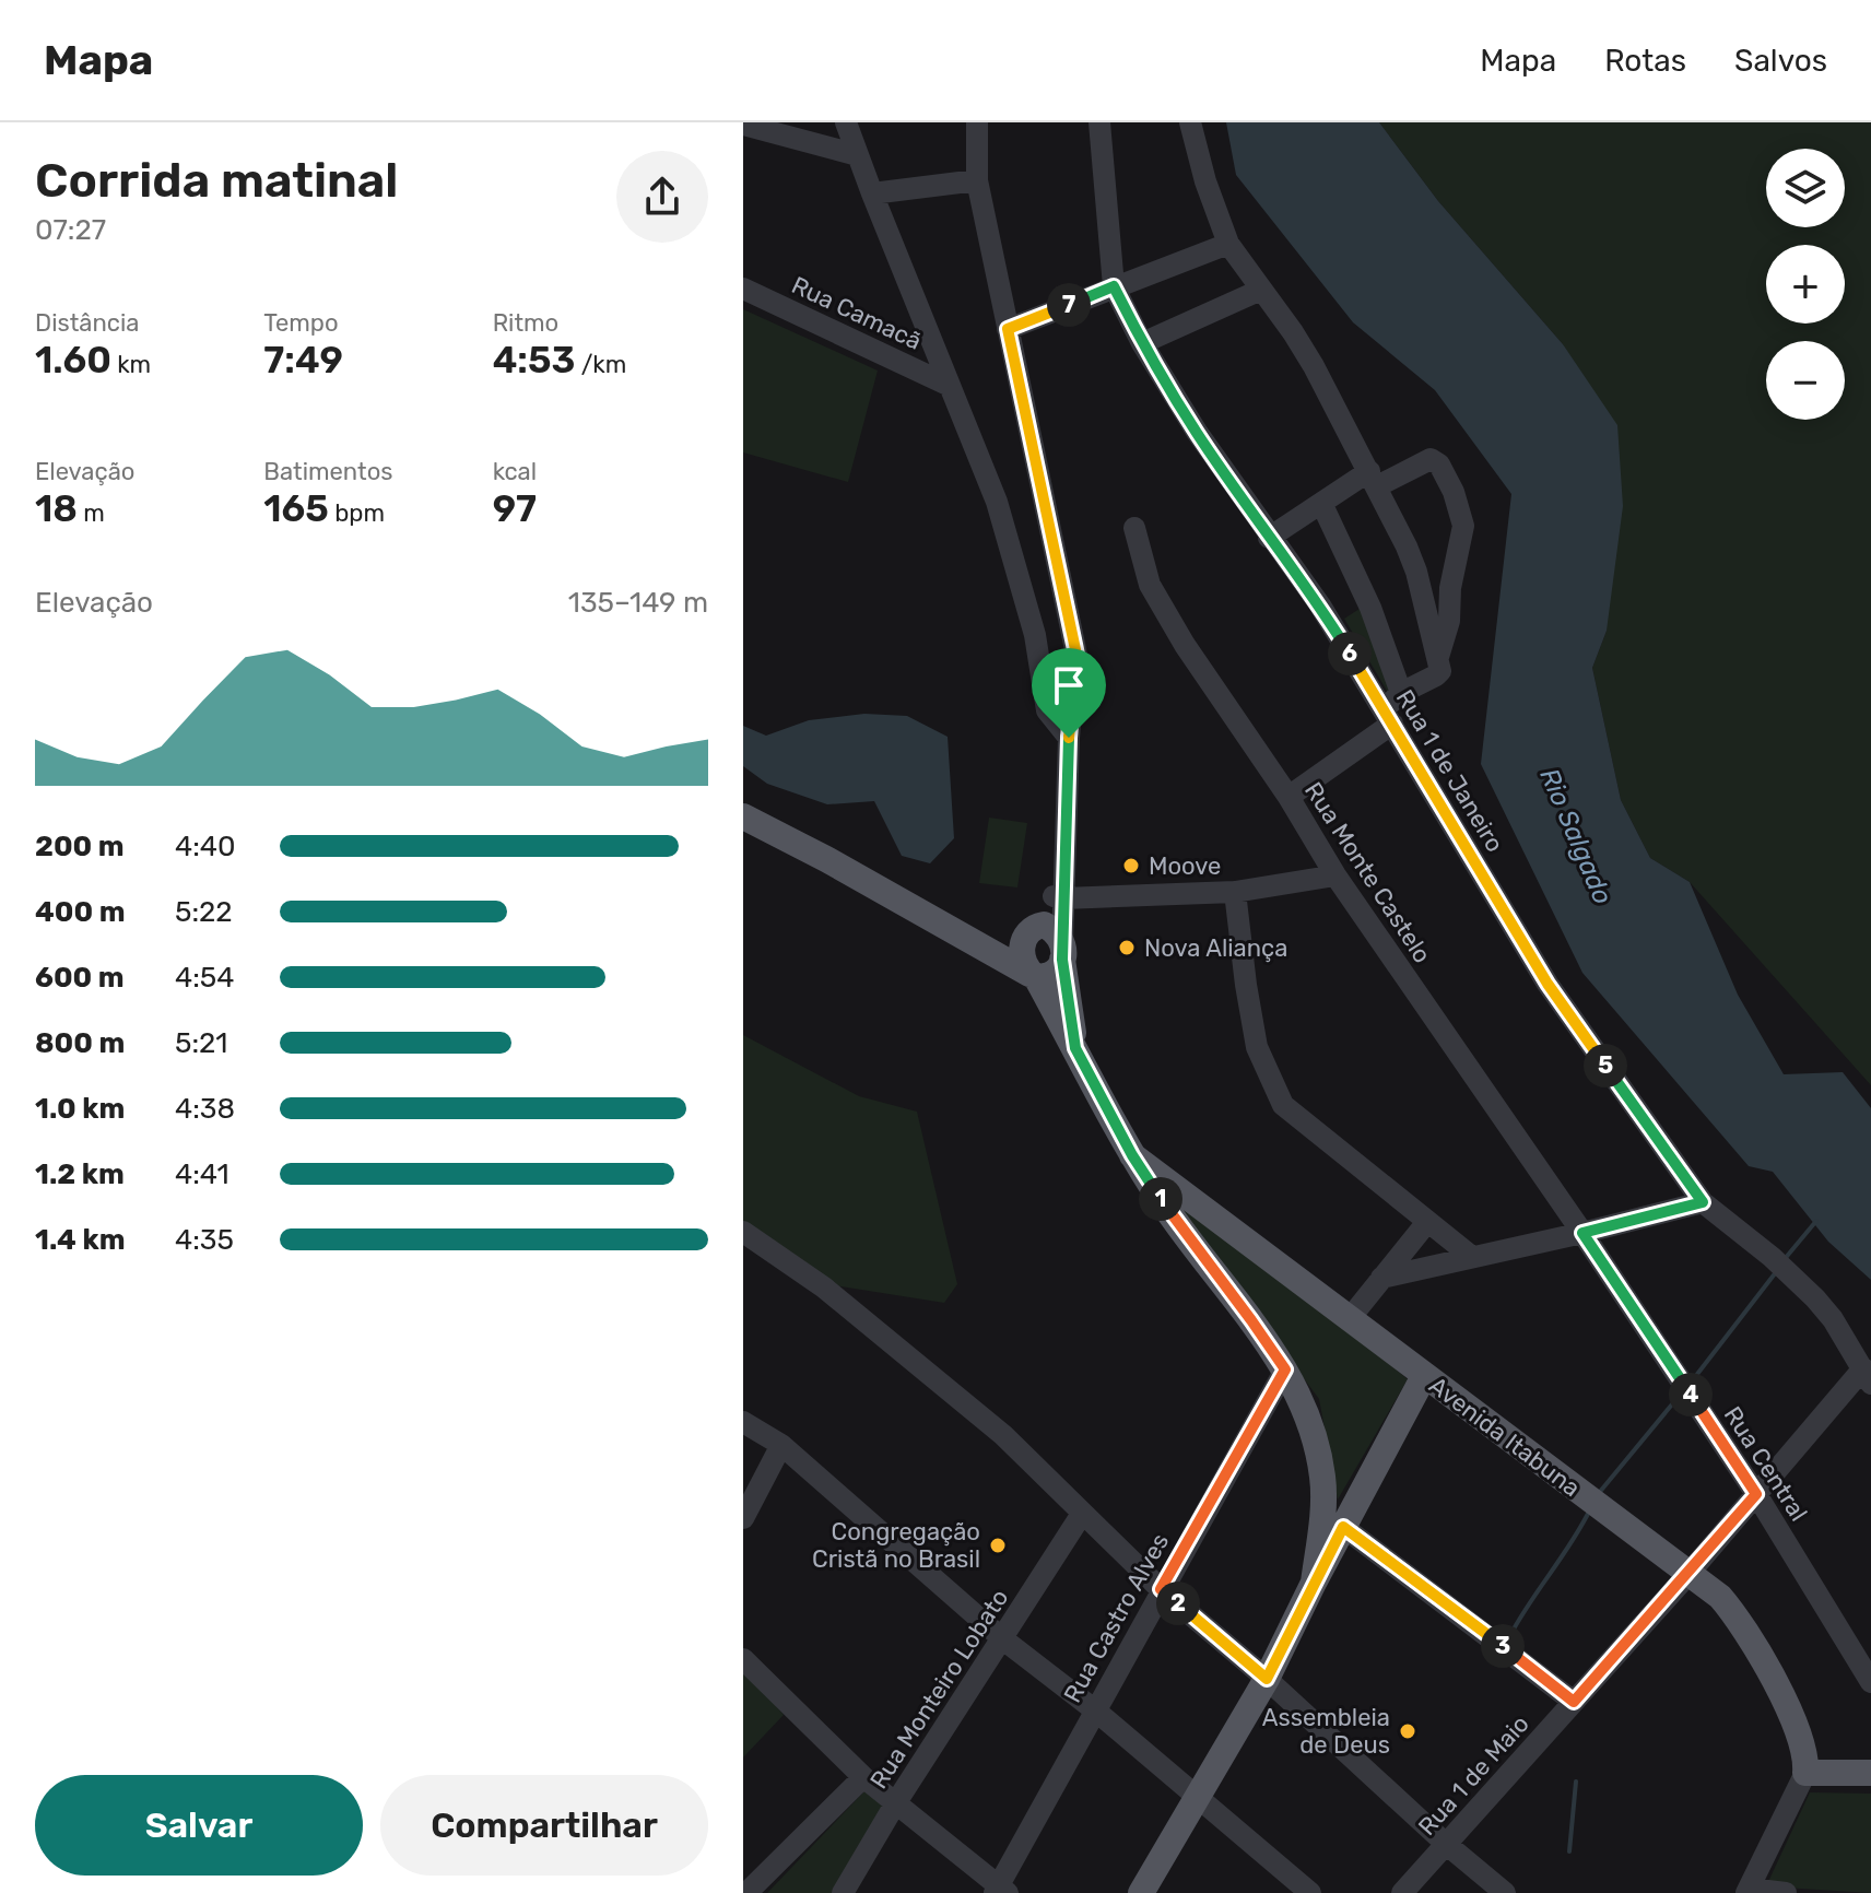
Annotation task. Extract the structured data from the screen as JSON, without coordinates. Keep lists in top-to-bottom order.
{
  "streets": {
    "main road": ["Avenida Itabuna"],
    "street": [
      "Rua Camacã",
      "Rua 1 de Janeiro",
      "Rua Monte Castelo",
      "Rua Central",
      "Rua Castro Alves",
      "Rua Monteiro Lobato",
      "Rua 1 de Maio"
    ]
  },
  "crossings": [
    ["Rua 1 de Janeiro", "Rua 1 de Maio"],
    ["Rua Monte Castelo", "Rua Central"],
    ["Avenida Itabuna", "Rua 1 de Maio"],
    ["Rua Central", "Rua 1 de Maio"]
  ],
  "water": ["Rio Salgado"],
  "places": [
    "Moove",
    "Nova Aliança",
    "Congregação Cristã no Brasil",
    "Assembleia de Deus"
  ],
  "page": {
    "header": "Mapa",
    "nav": ["Mapa", "Rotas", "Salvos"],
    "heading": ["Corrida matinal", "07:27"],
    "map_buttons": ["+", "−"],
    "stats": [
      ["Distância", "1.60 km"],
      ["Tempo", "7:49"],
      ["Ritmo", "4:53 /km"],
      ["Elevação", "18 m"],
      ["Batimentos", "165 bpm"],
      ["kcal", "97"]
    ],
    "pins": [
      "7",
      "6",
      "5",
      "1",
      "4",
      "2",
      "3"
    ],
    "chart": ["Elevação", "135–149 m"],
    "list": [
      {
        "name": "200 m",
        "note": "4:40"
      },
      {
        "name": "400 m",
        "note": "5:22"
      },
      {
        "name": "600 m",
        "note": "4:54"
      },
      {
        "name": "800 m",
        "note": "5:21"
      },
      {
        "name": "1.0 km",
        "note": "4:38"
      },
      {
        "name": "1.2 km",
        "note": "4:41"
      },
      {
        "name": "1.4 km",
        "note": "4:35"
      }
    ],
    "buttons": ["Salvar", "Compartilhar"]
  }
}
